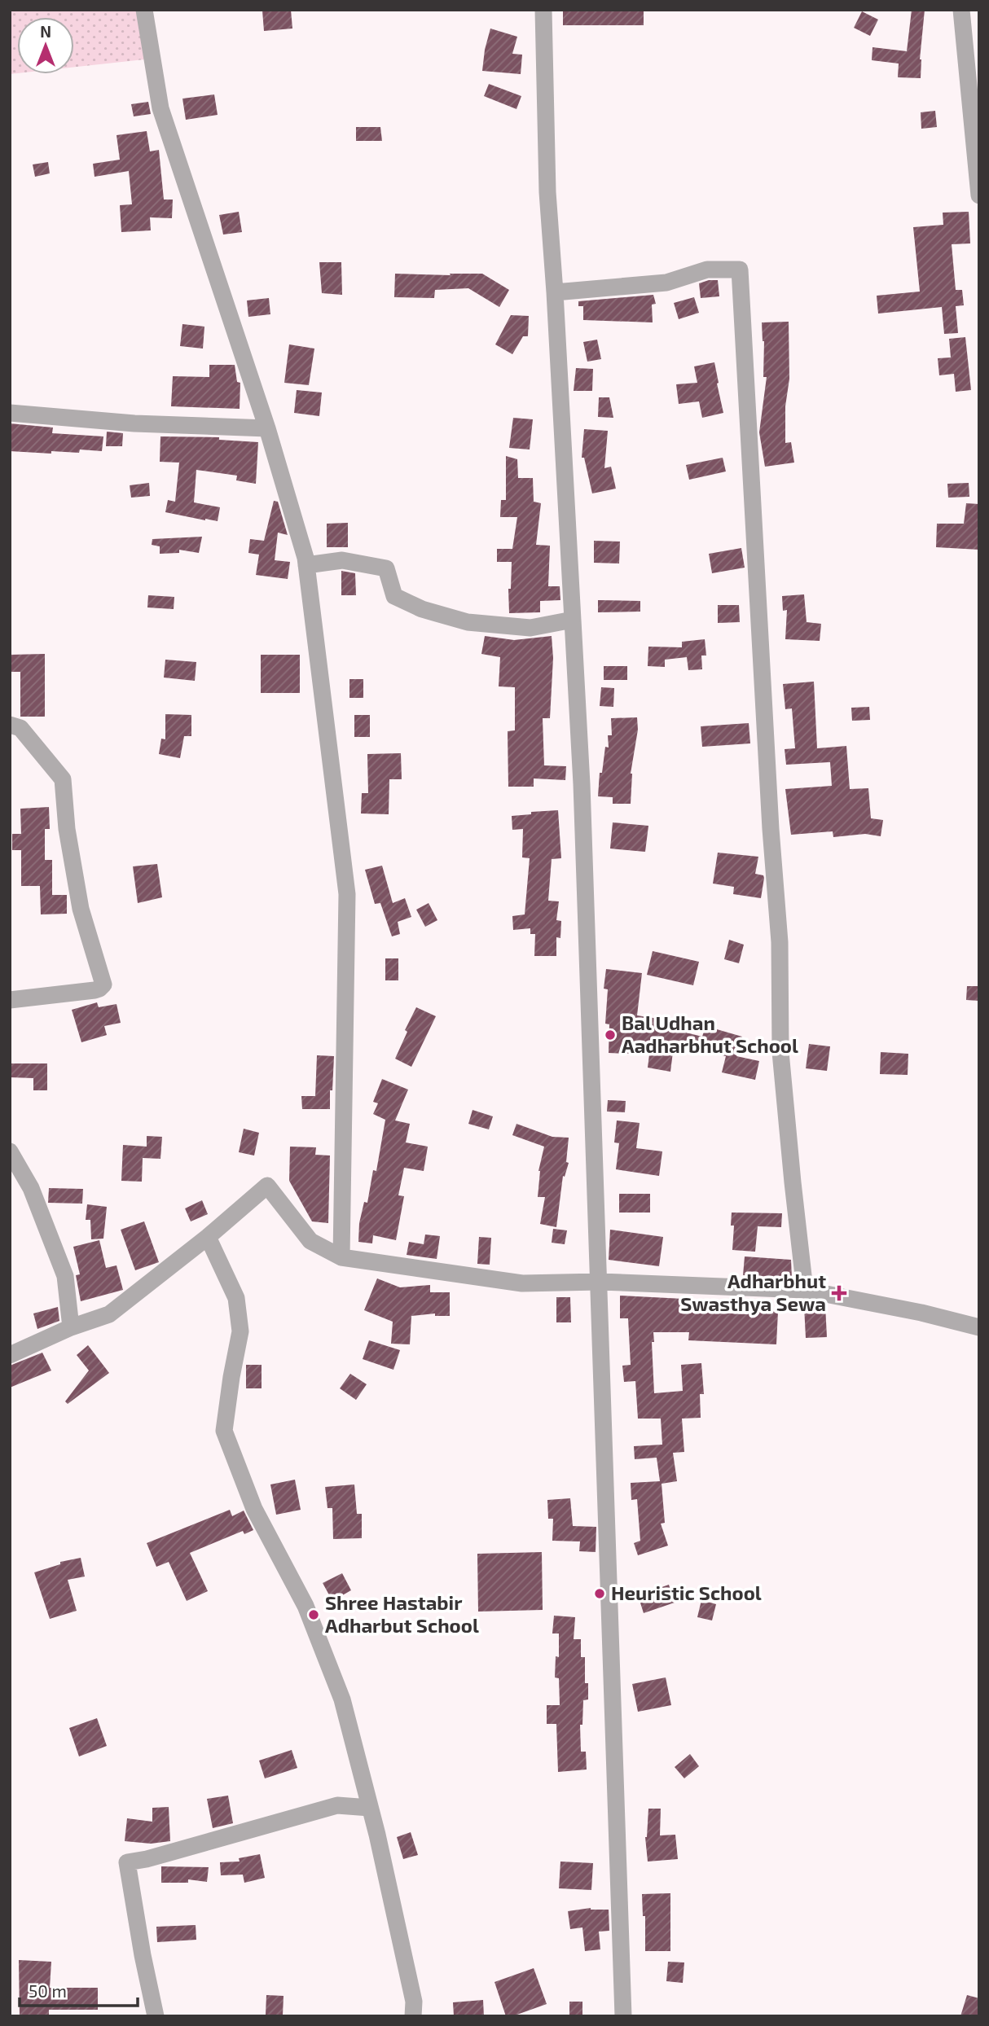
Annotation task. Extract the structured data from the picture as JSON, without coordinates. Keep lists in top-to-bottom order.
{
  "places": {
    "other": ["Bal Udhan Aadharbhut School", "Heuristic School", "Shree Hastabir Adharbut School"],
    "health": ["Adharbhut Swasthya Sewa"]
  },
  "scale_bar": "50 m",
  "north": "top"
}
